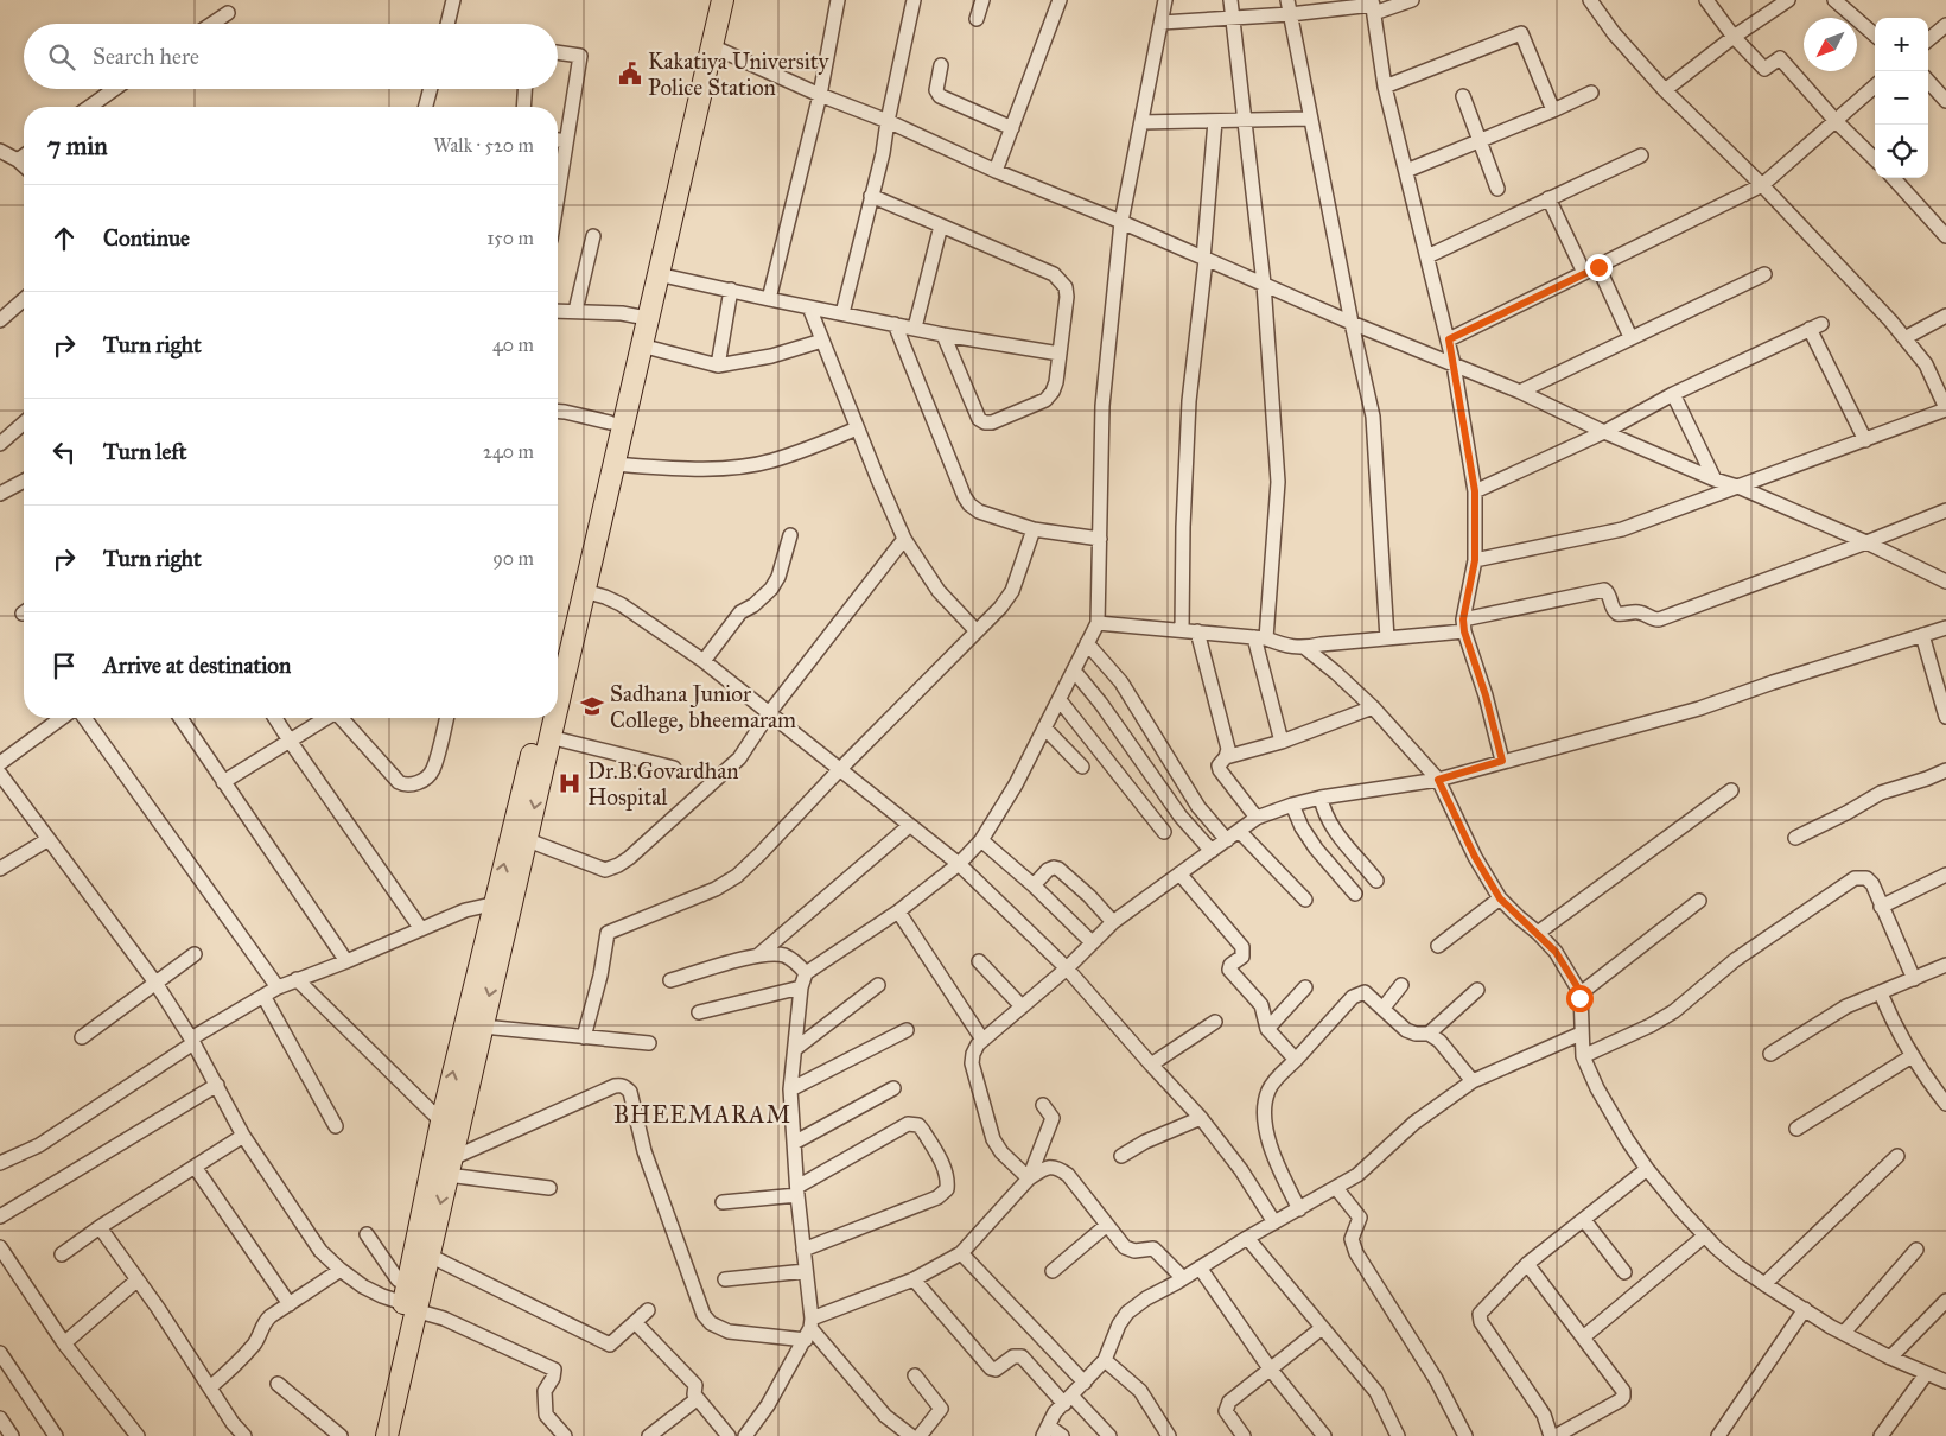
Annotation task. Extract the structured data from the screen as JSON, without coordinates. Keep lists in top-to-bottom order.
{
  "districts": ["BHEEMARAM"],
  "places": {
    "public building": ["Kakatiya University Police Station"],
    "school or university": ["Sadhana Junior College, bheemaram"],
    "hospital": ["Dr.B.Govardhan Hospital"]
  },
  "north": "bottom left",
  "page": {
    "map_buttons": ["+", "−"],
    "search": "Search here",
    "heading": ["7 min", "Walk · 520 m"],
    "list": [
      ["Continue", "150 m"],
      ["Turn right", "40 m"],
      ["Turn left", "240 m"],
      ["Turn right", "90 m"],
      "Arrive at destination"
    ]
  }
}
